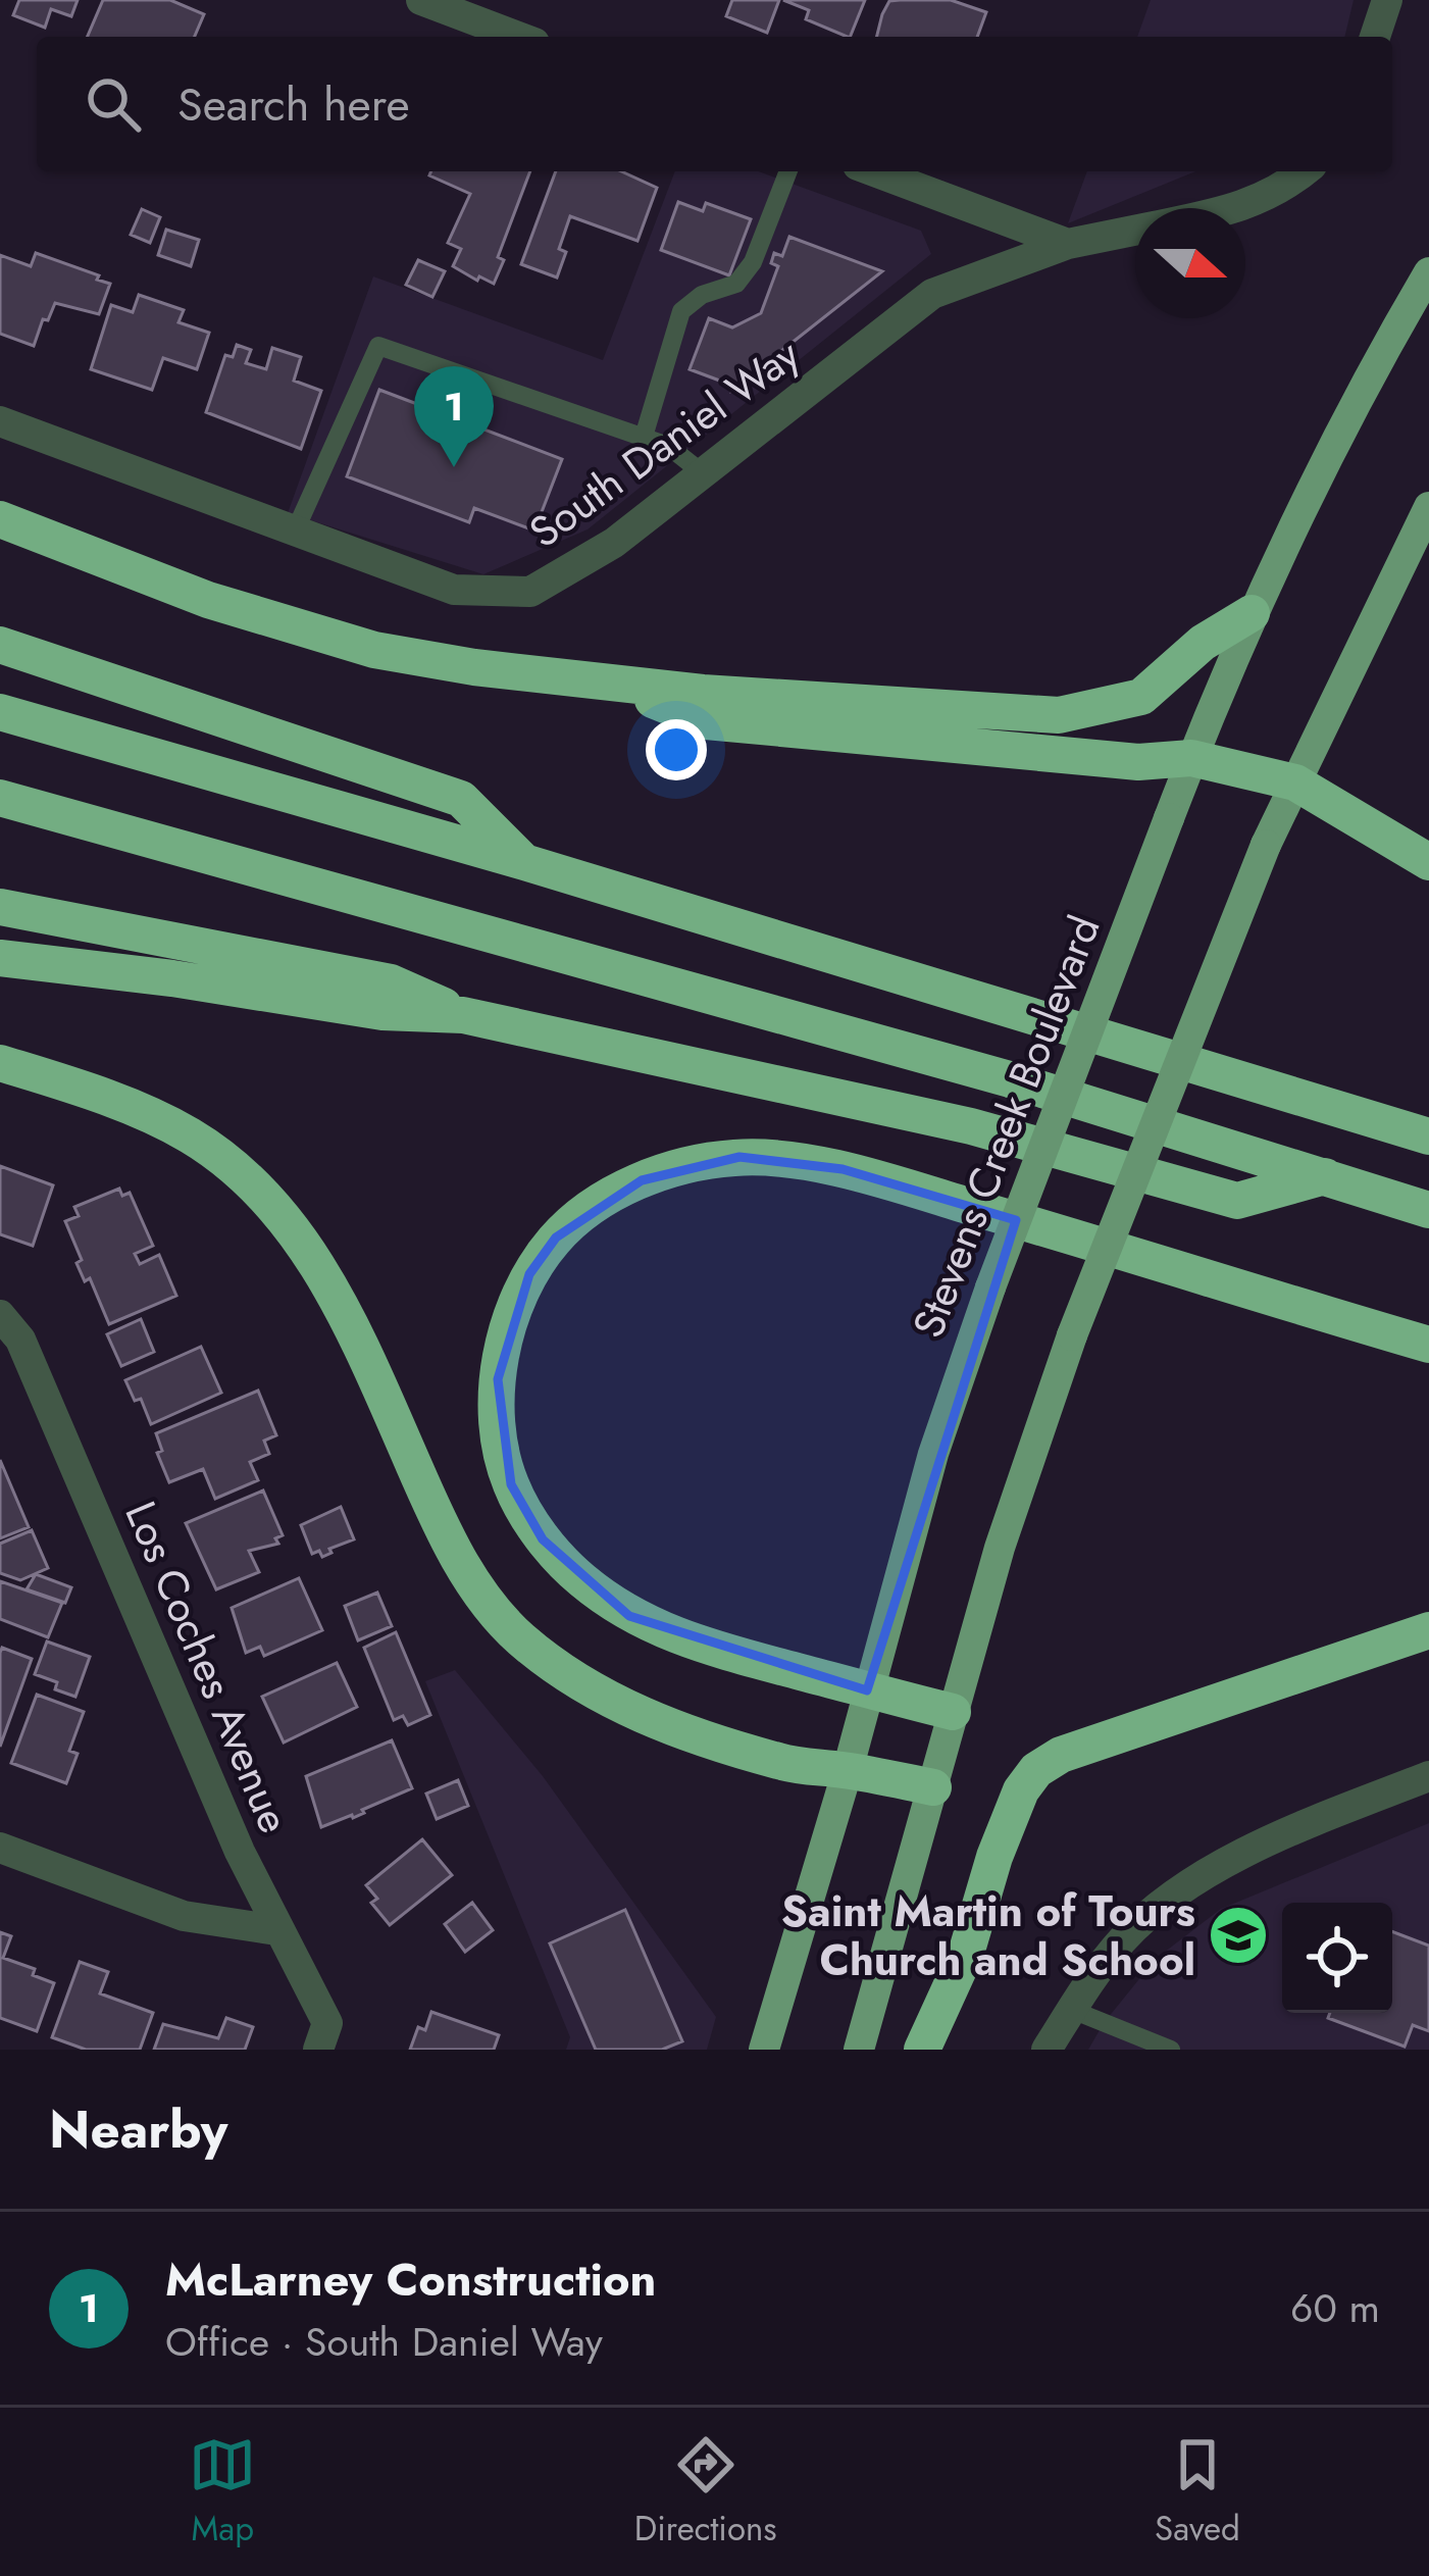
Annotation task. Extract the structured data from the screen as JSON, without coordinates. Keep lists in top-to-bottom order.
{
  "streets": {
    "main road": ["Stevens Creek Boulevard"],
    "street": ["South Daniel Way", "Los Coches Avenue"]
  },
  "places": {
    "school or university": ["Saint Martin of Tours Church and School"]
  },
  "north": "right",
  "page": {
    "search": "Search here",
    "pins": "1",
    "heading": "Nearby",
    "list": [
      {
        "mark": "1",
        "name": "McLarney Construction",
        "note": "Office · South Daniel Way",
        "value": "60 m"
      }
    ],
    "nav": ["Map", "Directions", "Saved"]
  }
}
